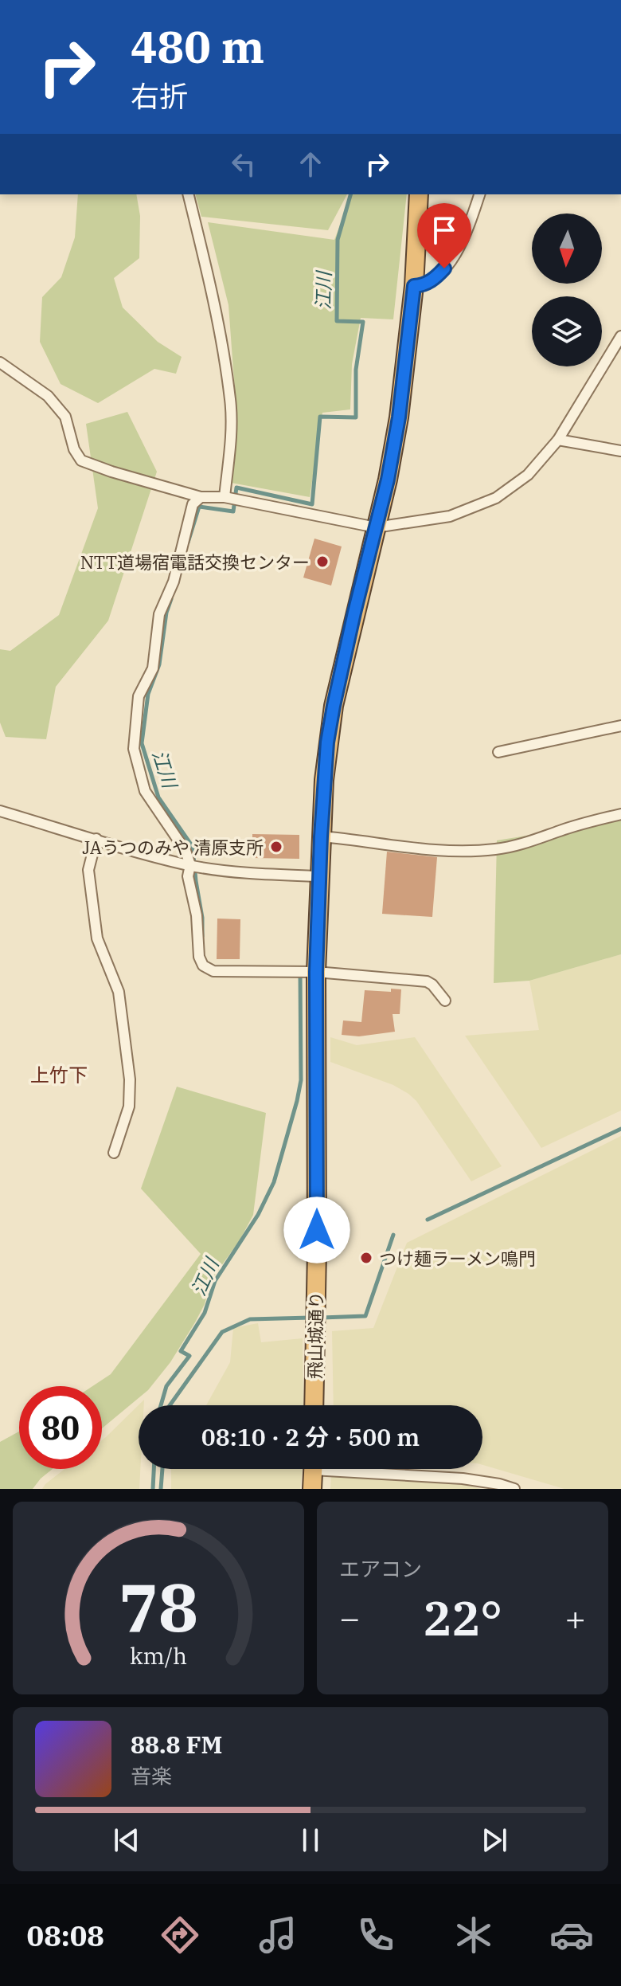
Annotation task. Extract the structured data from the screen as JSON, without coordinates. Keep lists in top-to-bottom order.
{
  "streets": {
    "highway": ["飛山城通り"]
  },
  "districts": ["上竹下"],
  "water": ["江川"],
  "places": ["NTT道場宿電話交換センター", "JAうつのみや 清原支所", "つけ麺ラーメン鳴門"],
  "north": "bottom",
  "page": {
    "turn": ["480 m", "右折"],
    "limit": "80",
    "trip": "08:10 · 2 分 · 500 m",
    "tile": "エアコン",
    "heat": ["−", "22°", "+"],
    "song": ["88.8 FM", "音楽"],
    "tabs": "08:08",
    "gauge": ["78", "km/h"]
  }
}
